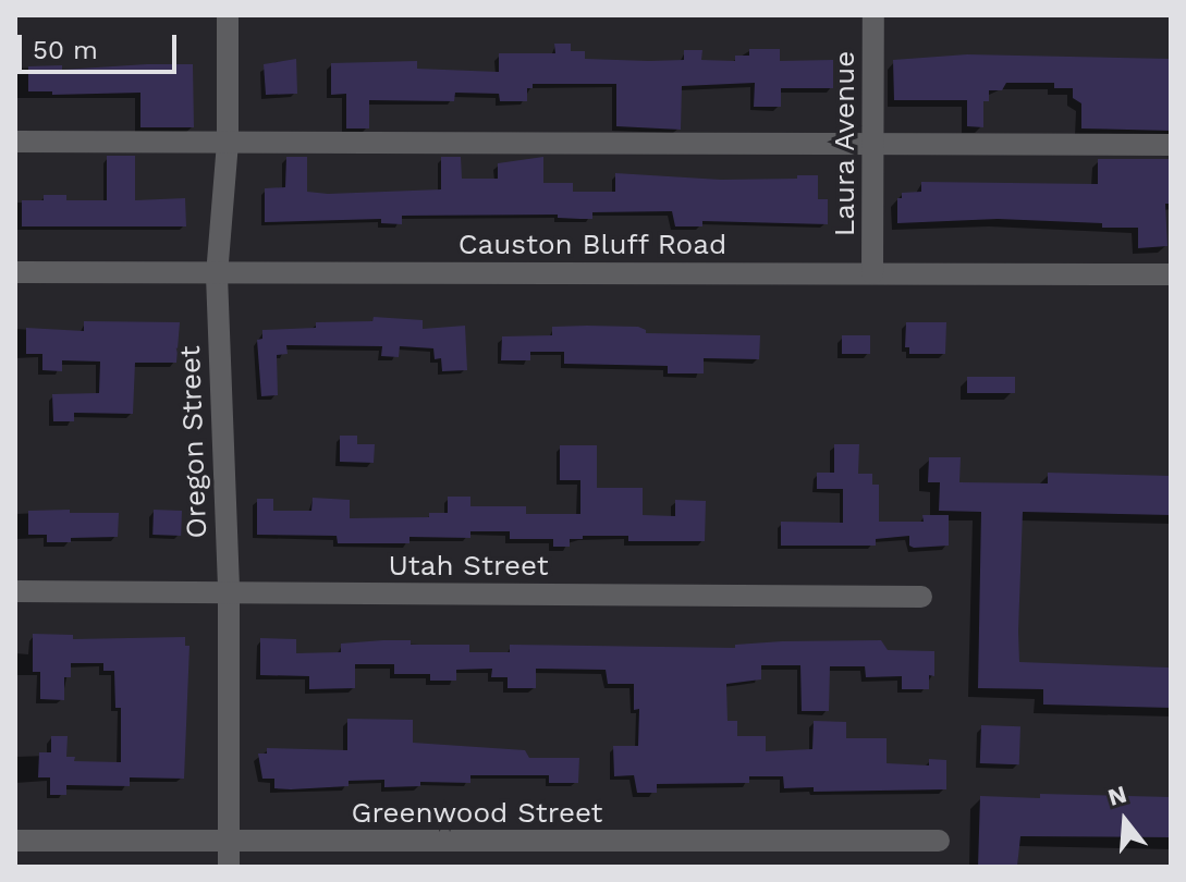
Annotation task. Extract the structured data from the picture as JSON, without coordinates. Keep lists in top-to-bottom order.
{
  "streets": {
    "street": [
      "Laura Avenue",
      "Causton Bluff Road",
      "Oregon Street",
      "Utah Street",
      "Greenwood Street"
    ]
  },
  "crossings": [
    ["Laura Avenue", "Causton Bluff Road"],
    ["Causton Bluff Road", "Oregon Street"],
    ["Oregon Street", "Utah Street"],
    ["Oregon Street", "Greenwood Street"]
  ],
  "scale_bar": "50 m",
  "north": "top"
}
